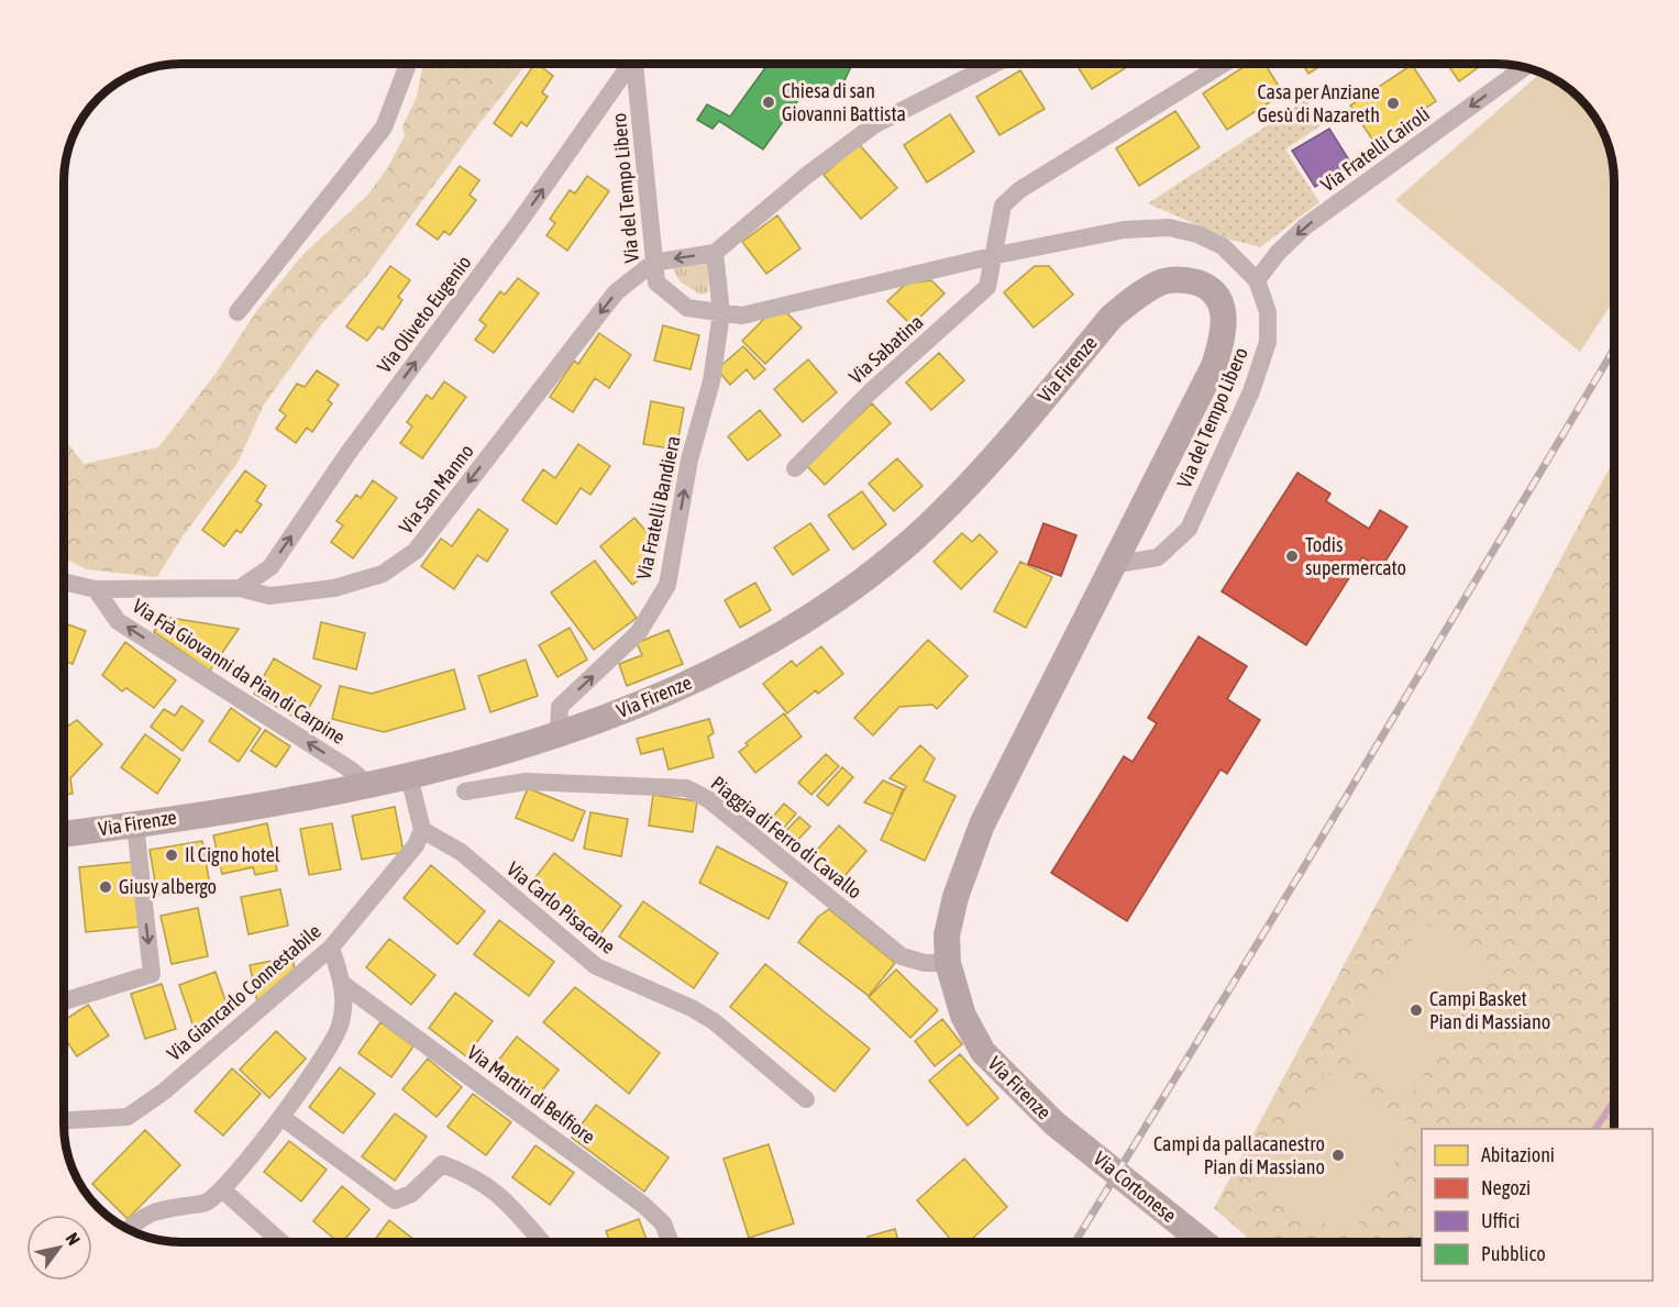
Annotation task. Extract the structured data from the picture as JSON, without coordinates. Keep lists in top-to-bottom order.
{
  "streets": {
    "main road": ["Via Firenze", "Via Cortonese"],
    "street": [
      "Via Fratelli Cairoli",
      "Via del Tempo Libero",
      "Via Oliveto Eugenio",
      "Via Sabatina",
      "Via San Manno",
      "Via Fratelli Bandiera",
      "Via Frà Giovanni da Pian di Carpine",
      "Piaggia di Ferro di Cavallo",
      "Via Carlo Pisacane",
      "Via Giancarlo Connestabile",
      "Via Martiri di Belfiore"
    ]
  },
  "crossings": [
    ["Via Fratelli Cairoli", "Via del Tempo Libero"],
    ["Via del Tempo Libero", "Via Sabatina"],
    ["Via del Tempo Libero", "Via Firenze"],
    ["Via del Tempo Libero", "Via San Manno"],
    ["Via del Tempo Libero", "Via Fratelli Bandiera"],
    ["Via Oliveto Eugenio", "Via San Manno"],
    ["Via Firenze", "Via Fratelli Bandiera"],
    ["Via Firenze", "Via Frà Giovanni da Pian di Carpine"],
    ["Via Firenze", "Piaggia di Ferro di Cavallo"],
    ["Via Firenze", "Via Cortonese"],
    ["Via San Manno", "Via Frà Giovanni da Pian di Carpine"],
    ["Via Carlo Pisacane", "Via Giancarlo Connestabile"]
  ],
  "one_way": [
    "Via Fratelli Cairoli",
    "Via Oliveto Eugenio",
    "Via San Manno",
    "Via Fratelli Bandiera",
    "Via Frà Giovanni da Pian di Carpine"
  ],
  "places": [
    "Chiesa di san Giovanni Battista",
    "Casa per Anziane Gesù di Nazareth",
    "Todis supermercato",
    "Il Cigno hotel",
    "Giusy albergo",
    "Campi Basket Pian di Massiano",
    "Campi da pallacanestro Pian di Massiano"
  ],
  "legend": [
    "Abitazioni",
    "Negozi",
    "Uffici",
    "Pubblico"
  ],
  "north": "top right"
}
